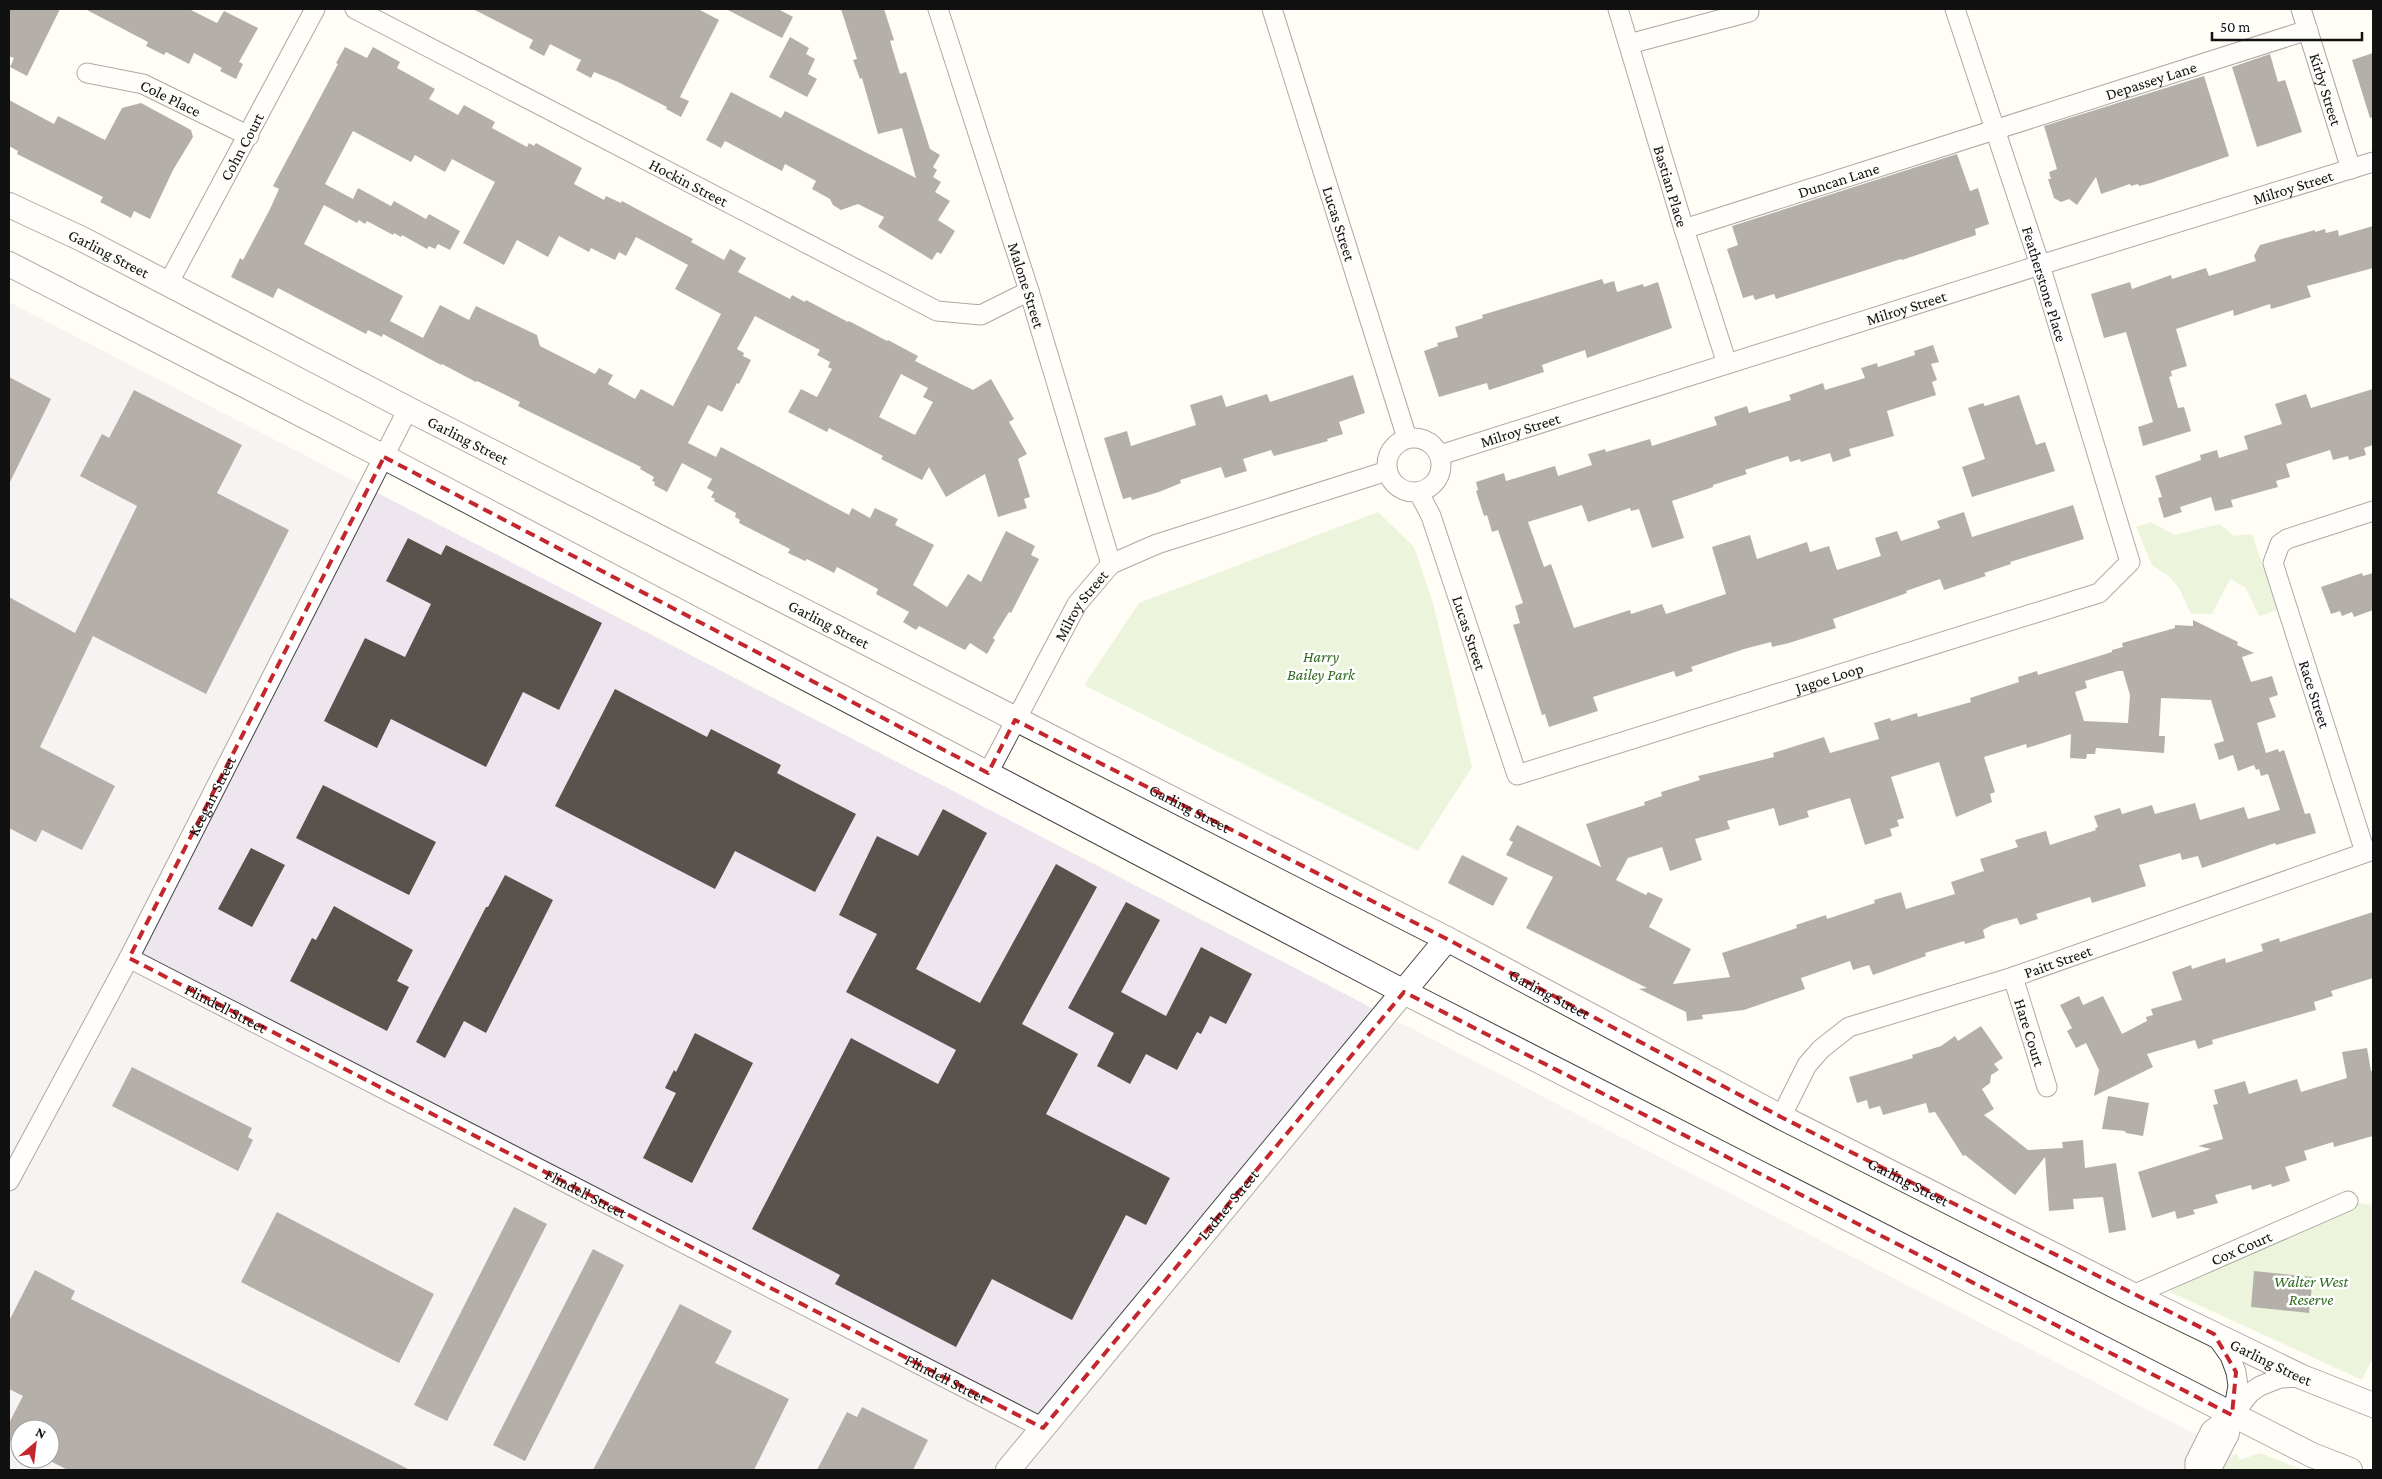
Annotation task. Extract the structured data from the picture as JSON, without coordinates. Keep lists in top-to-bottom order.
{
  "streets": {
    "street": [
      "Depassey Lane",
      "Kirby Street",
      "Cole Place",
      "Cohn Court",
      "Duncan Lane",
      "Hockin Street",
      "Bastian Place",
      "Milroy Street",
      "Lucas Street",
      "Garling Street",
      "Featherstone Place",
      "Malone Street",
      "Jagoe Loop",
      "Race Street",
      "Keegan Street",
      "Paitt Street",
      "Flindell Street",
      "Hare Court",
      "Ladner Street",
      "Cox Court"
    ]
  },
  "crossings": [
    ["Depassey Lane", "Kirby Street"],
    ["Depassey Lane", "Duncan Lane"],
    ["Depassey Lane", "Featherstone Place"],
    ["Kirby Street", "Milroy Street"],
    ["Cole Place", "Cohn Court"],
    ["Cohn Court", "Garling Street"],
    ["Duncan Lane", "Bastian Place"],
    ["Duncan Lane", "Featherstone Place"],
    ["Hockin Street", "Malone Street"],
    ["Bastian Place", "Milroy Street"],
    ["Milroy Street", "Lucas Street"],
    ["Milroy Street", "Garling Street"],
    ["Milroy Street", "Featherstone Place"],
    ["Milroy Street", "Malone Street"],
    ["Lucas Street", "Jagoe Loop"],
    ["Garling Street", "Keegan Street"],
    ["Garling Street", "Paitt Street"],
    ["Garling Street", "Ladner Street"],
    ["Garling Street", "Cox Court"],
    ["Featherstone Place", "Jagoe Loop"],
    ["Race Street", "Paitt Street"],
    ["Keegan Street", "Flindell Street"],
    ["Paitt Street", "Hare Court"],
    ["Flindell Street", "Ladner Street"]
  ],
  "parks": ["Harry Bailey Park", "Walter West Reserve"],
  "scale_bar": "50 m",
  "north": "top right"
}
